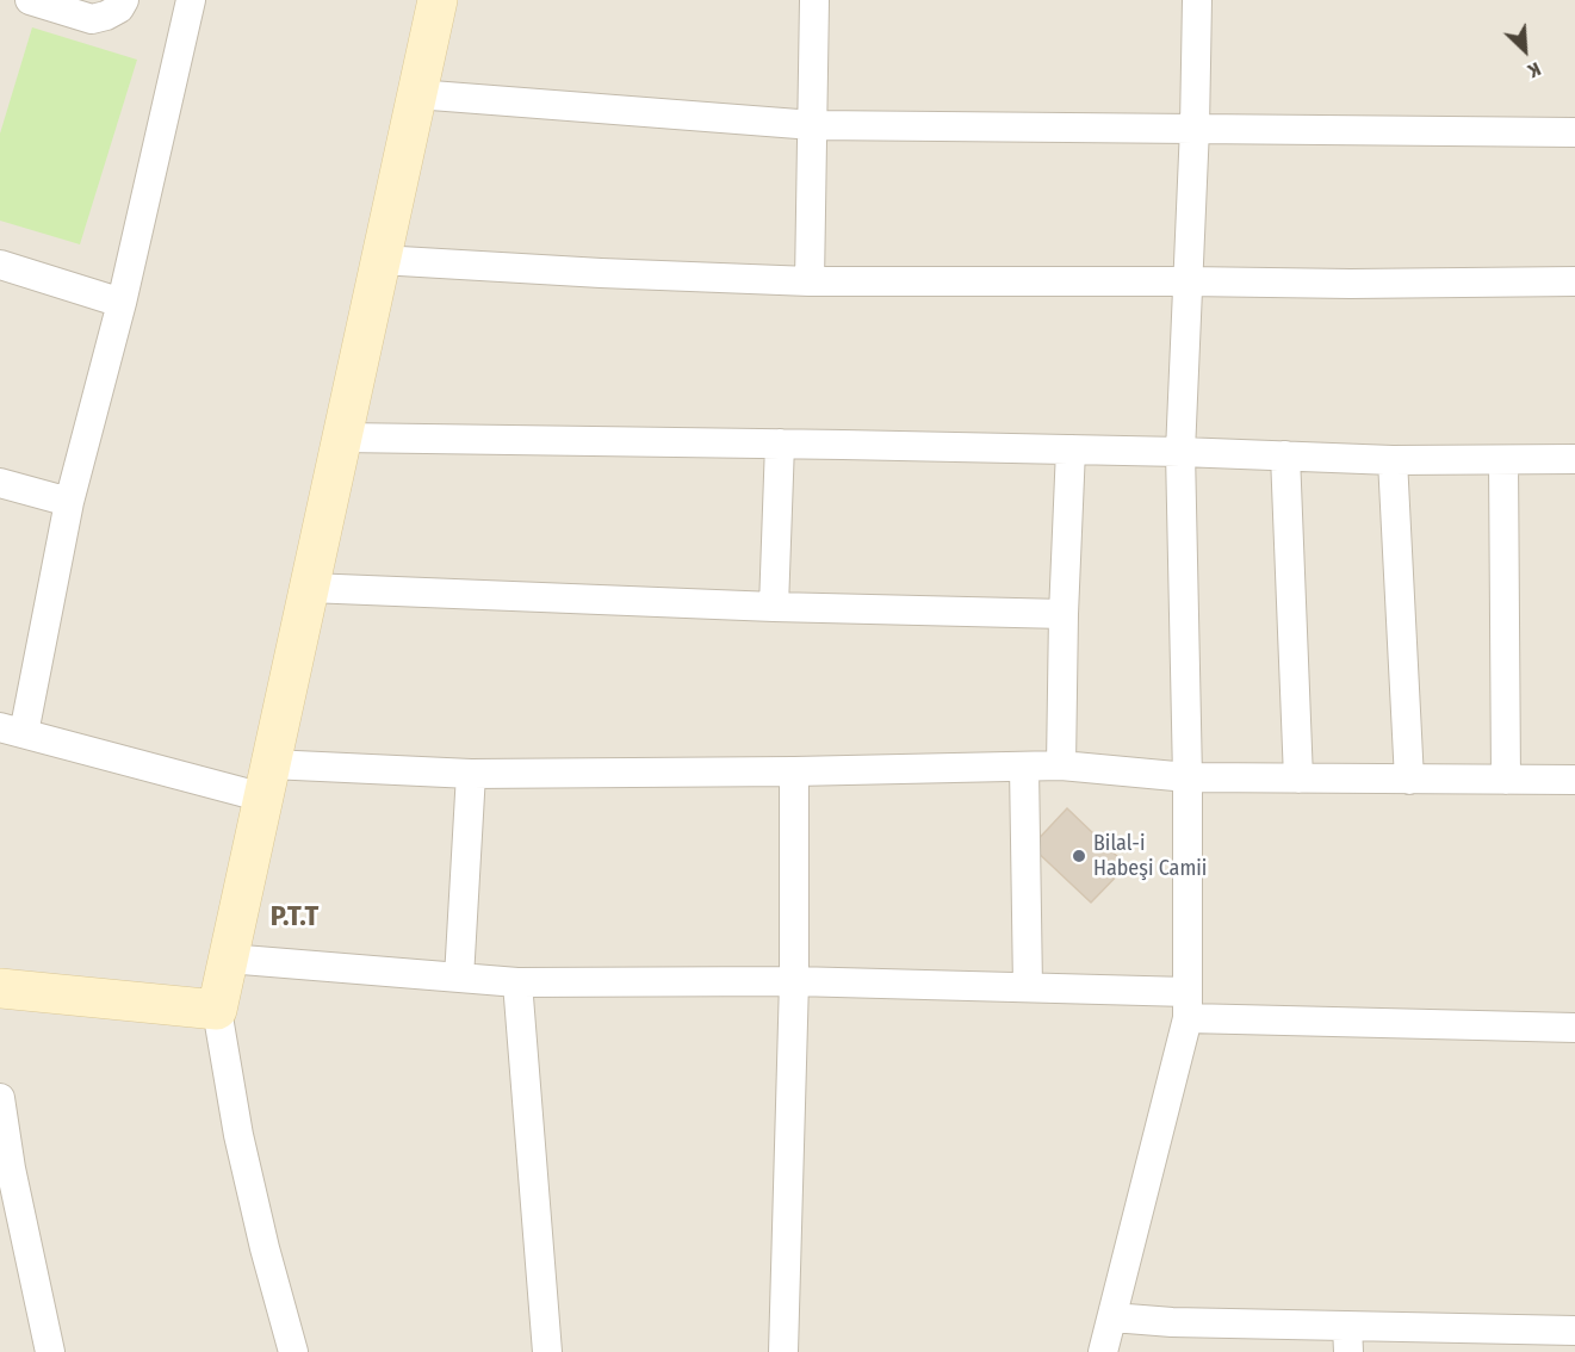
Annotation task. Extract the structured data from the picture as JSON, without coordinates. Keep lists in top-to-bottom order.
{
  "districts": ["P.T.T"],
  "places": ["Bilal-i Habeşi Camii"],
  "north": "bottom right"
}
